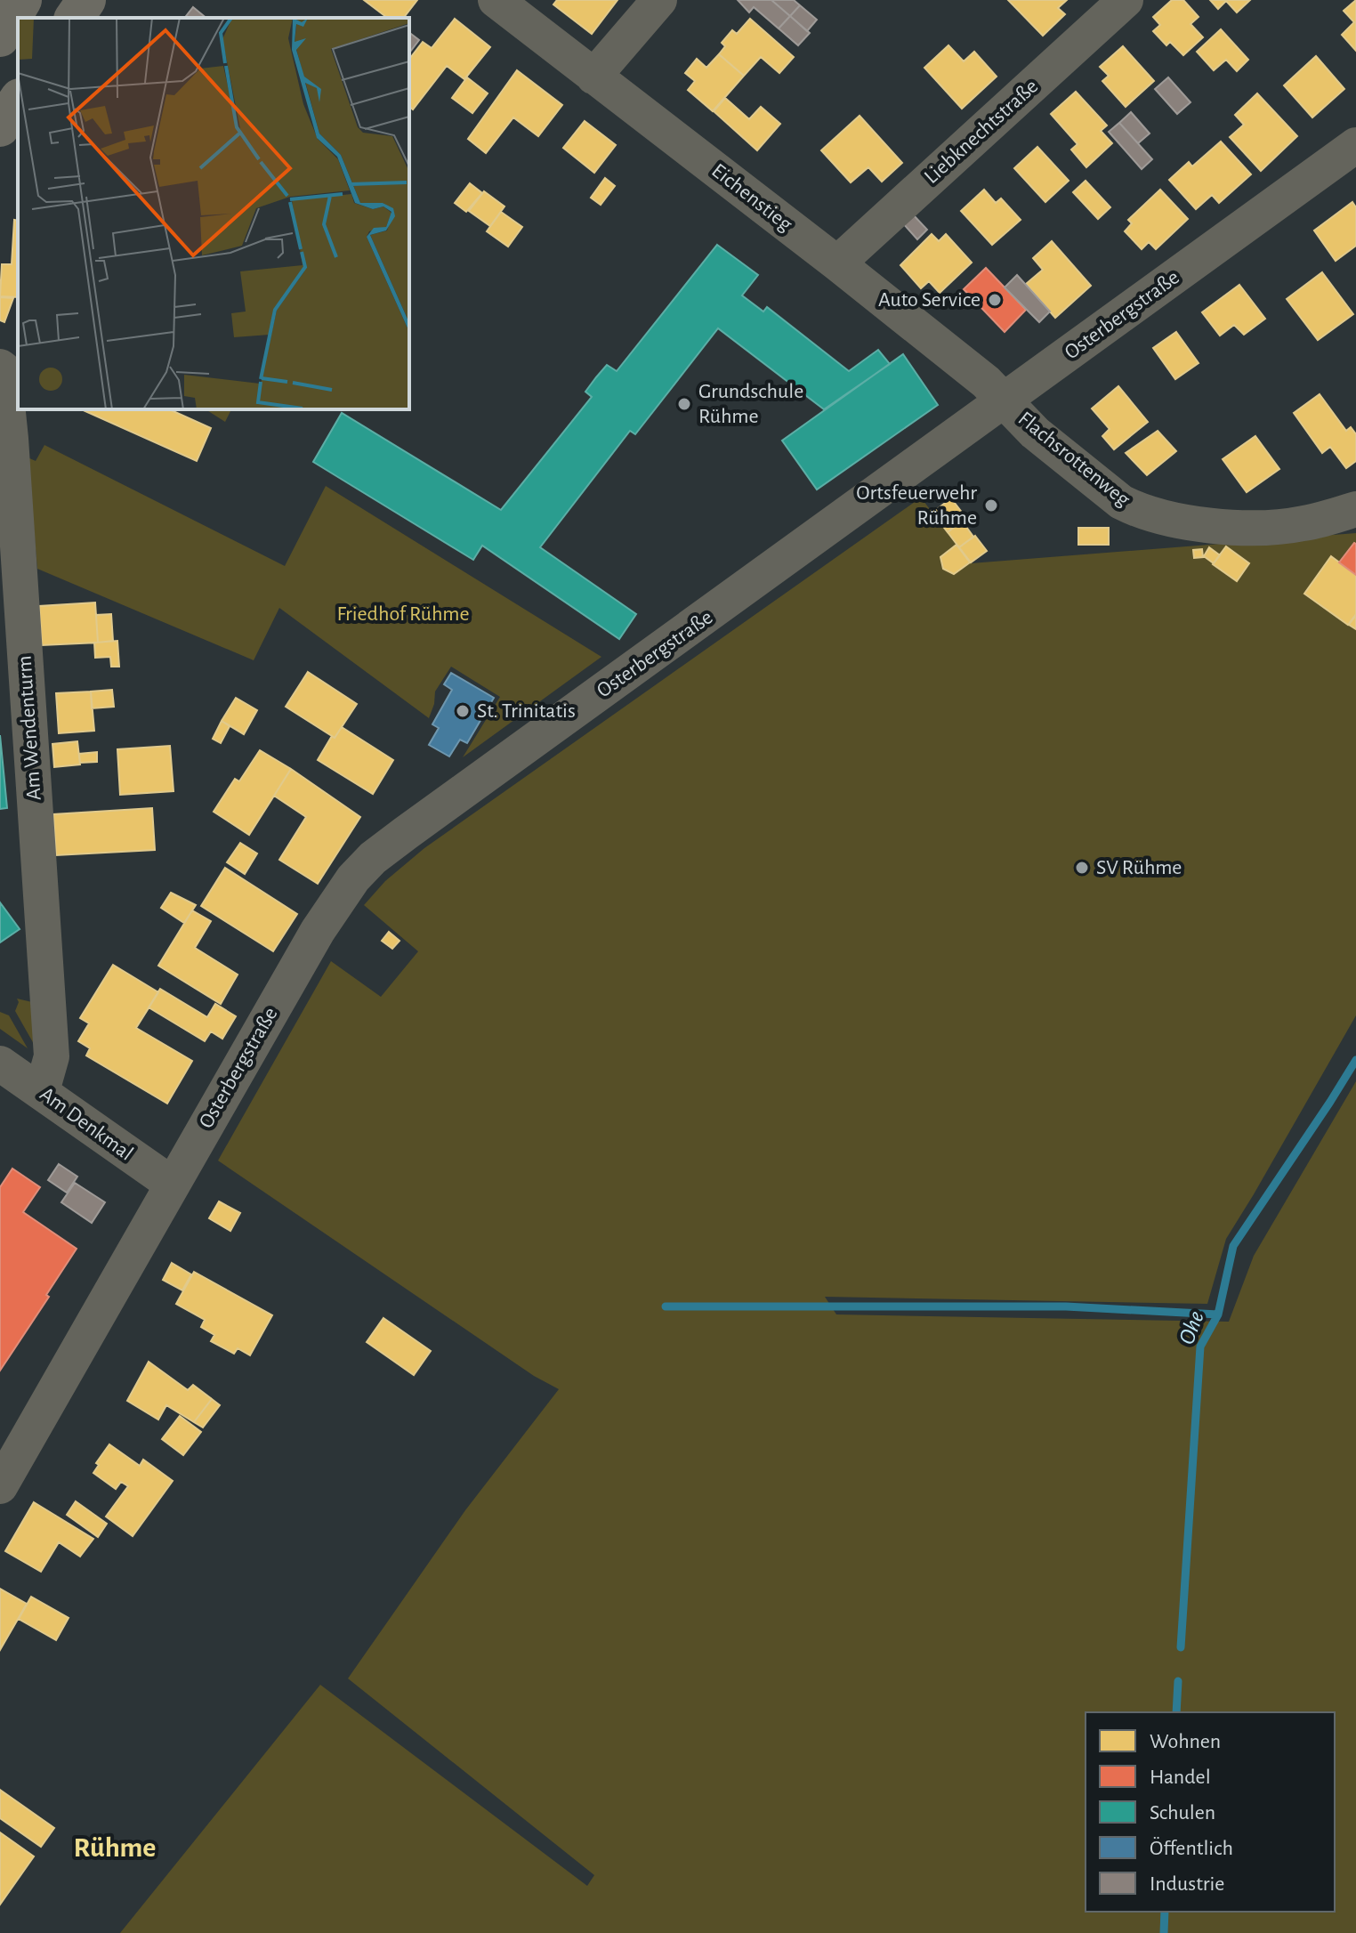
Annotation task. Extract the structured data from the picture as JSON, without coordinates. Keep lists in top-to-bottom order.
{
  "streets": {
    "street": [
      "Liebknechtstraße",
      "Eichenstieg",
      "Osterbergstraße",
      "Flachsrottenweg",
      "Am Wendenturm",
      "Am Denkmal"
    ]
  },
  "crossings": [
    ["Liebknechtstraße", "Eichenstieg"],
    ["Eichenstieg", "Osterbergstraße"],
    ["Eichenstieg", "Flachsrottenweg"],
    ["Osterbergstraße", "Flachsrottenweg"],
    ["Osterbergstraße", "Am Denkmal"],
    ["Am Wendenturm", "Am Denkmal"]
  ],
  "districts": ["Rühme"],
  "water": ["Ohe"],
  "parks": ["Friedhof Rühme"],
  "places": [
    "Auto Service",
    "Grundschule Rühme",
    "Ortsfeuerwehr Rühme",
    "St. Trinitatis",
    "SV Rühme"
  ],
  "legend": [
    "Wohnen",
    "Handel",
    "Schulen",
    "Öffentlich",
    "Industrie"
  ]
}
